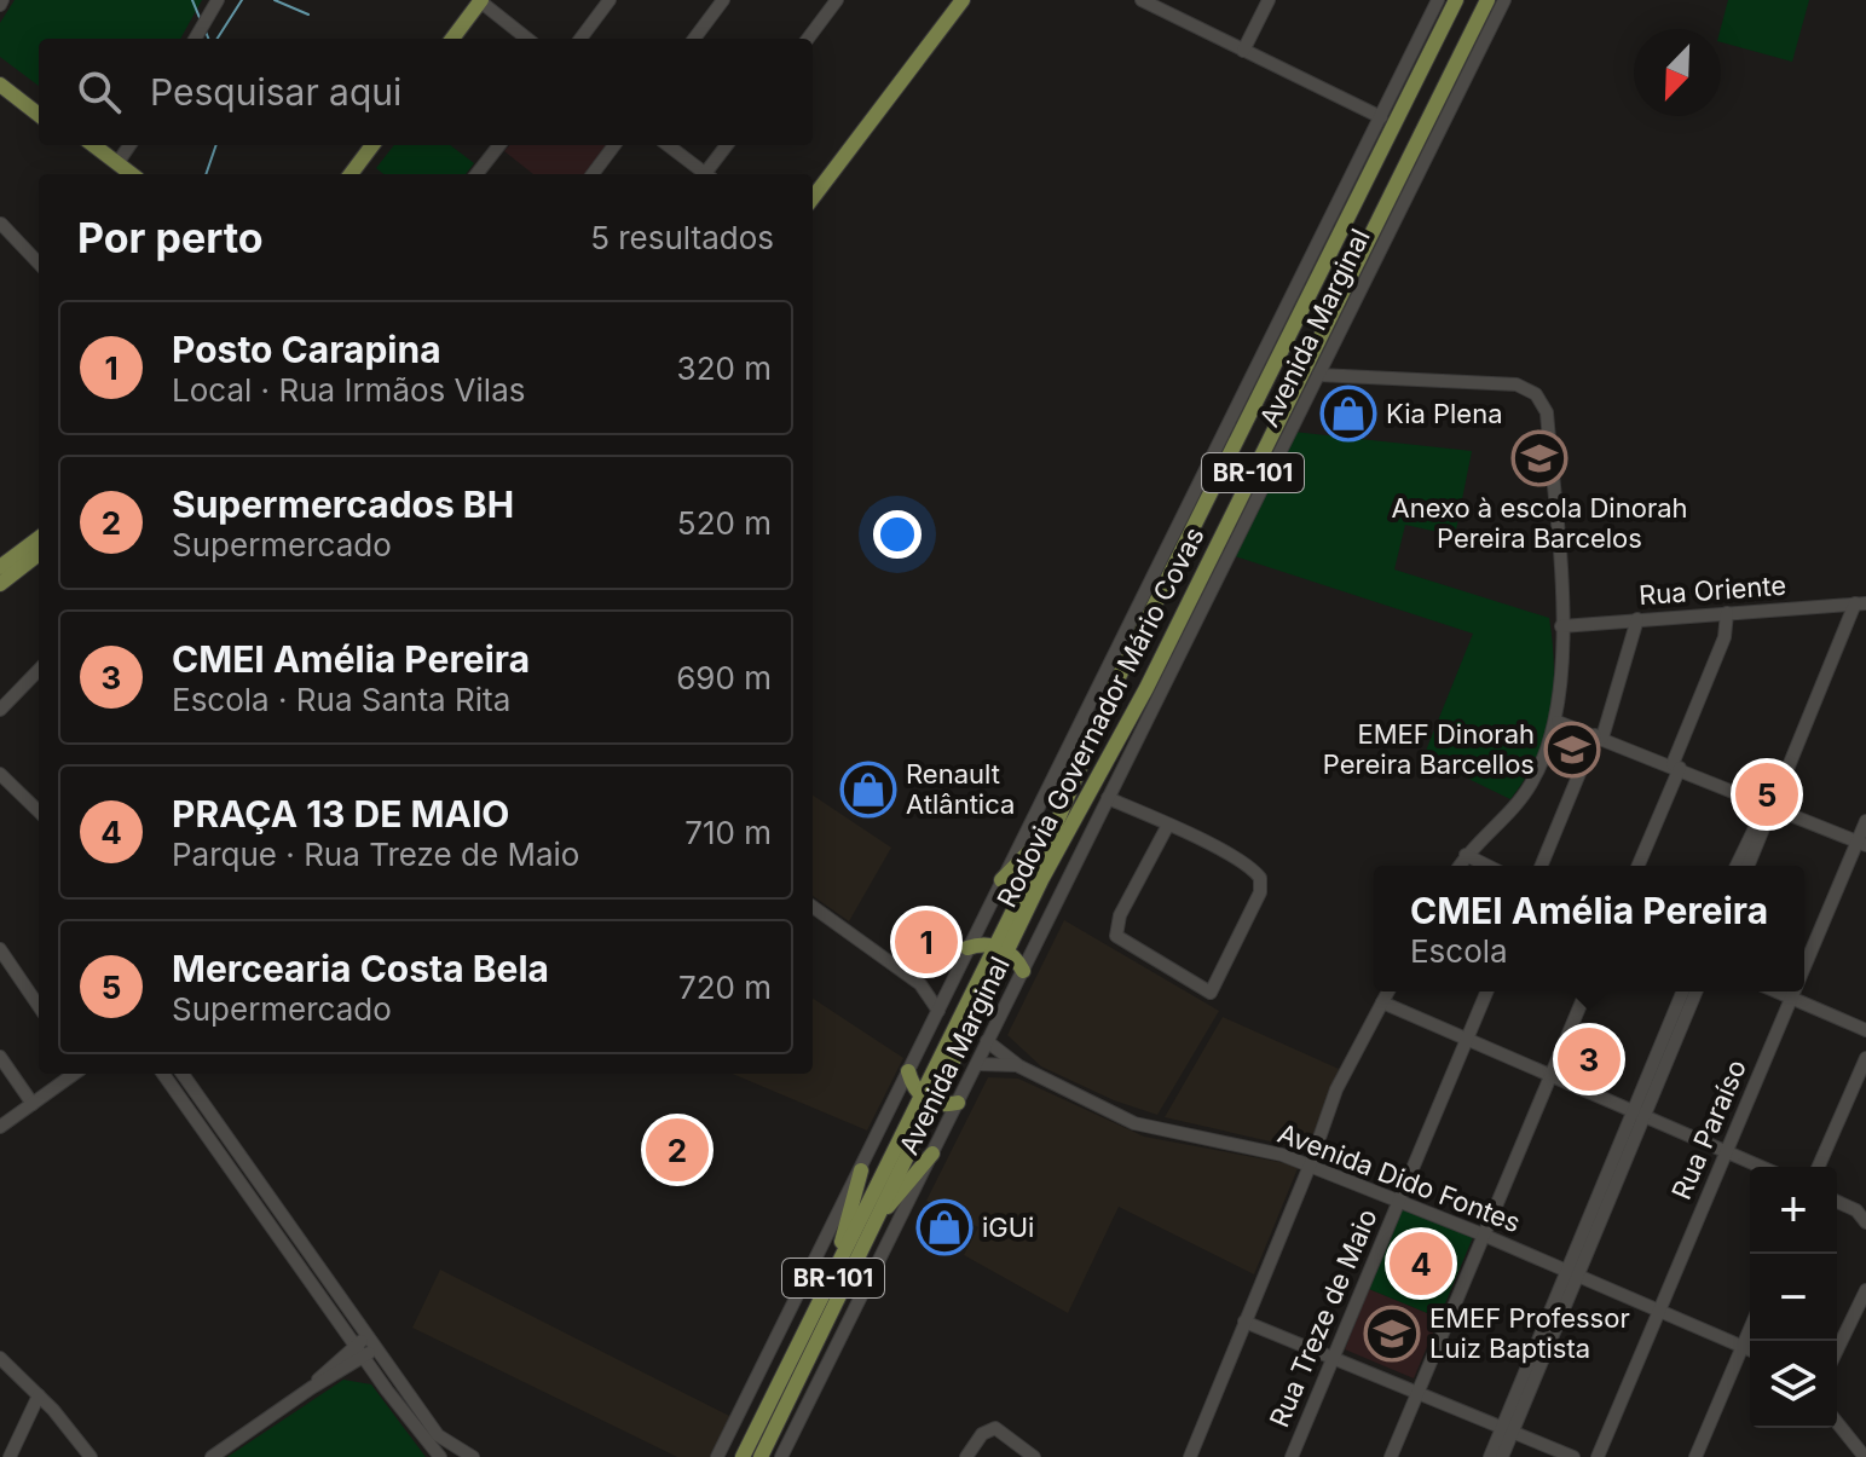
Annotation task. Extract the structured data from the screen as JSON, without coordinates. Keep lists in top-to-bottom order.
{
  "streets": {
    "main road": ["BR-101", "Rodovia Governador Mário Covas"],
    "street": [
      "Avenida Marginal",
      "Rua Oriente",
      "Rua Paraíso",
      "Avenida Dido Fontes",
      "Rua Treze de Maio"
    ]
  },
  "crossings": [
    ["Avenida Marginal", "Avenida Dido Fontes"],
    ["Rua Paraíso", "Avenida Dido Fontes"],
    ["Avenida Dido Fontes", "Rua Treze de Maio"]
  ],
  "places": {
    "shop": ["Kia Plena", "Renault Atlântica", "iGUi"],
    "school or university": ["Anexo à escola Dinorah Pereira Barcelos", "EMEF Dinorah Pereira Barcellos", "EMEF Professor Luiz Baptista"]
  },
  "north": "bottom left",
  "page": {
    "search": "Pesquisar aqui",
    "heading": ["Por perto", "5 resultados"],
    "list": [
      {
        "mark": "1",
        "name": "Posto Carapina",
        "note": "Local · Rua Irmãos Vilas",
        "value": "320 m"
      },
      {
        "mark": "2",
        "name": "Supermercados BH",
        "note": "Supermercado",
        "value": "520 m"
      },
      {
        "mark": "3",
        "name": "CMEI Amélia Pereira",
        "note": "Escola · Rua Santa Rita",
        "value": "690 m"
      },
      {
        "mark": "4",
        "name": "PRAÇA 13 DE MAIO",
        "note": "Parque · Rua Treze de Maio",
        "value": "710 m"
      },
      {
        "mark": "5",
        "name": "Mercearia Costa Bela",
        "note": "Supermercado",
        "value": "720 m"
      }
    ],
    "pins": [
      "5",
      "1",
      "3",
      "2",
      "4"
    ],
    "popup": ["CMEI Amélia Pereira", "Escola"],
    "map_buttons": ["+", "−"]
  }
}
